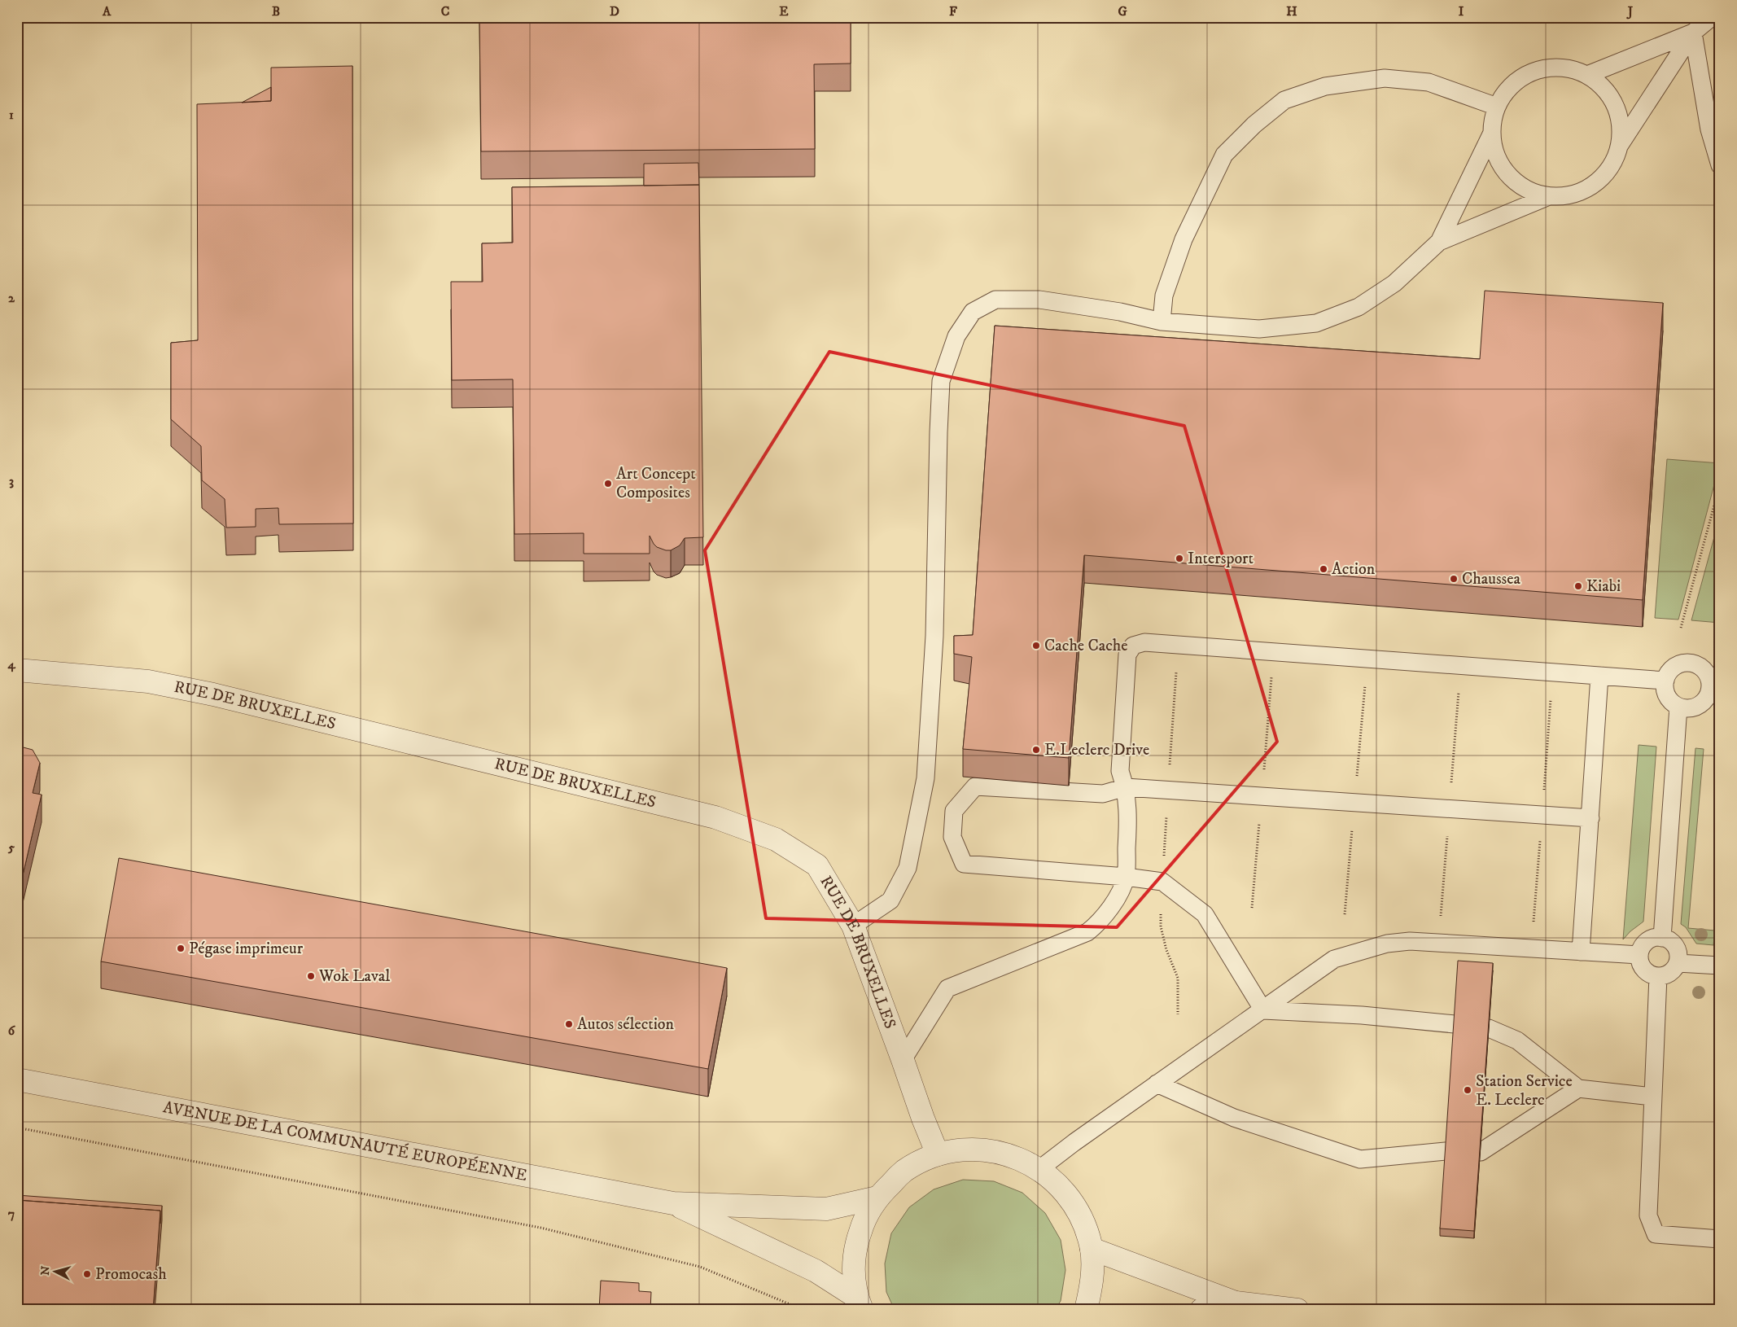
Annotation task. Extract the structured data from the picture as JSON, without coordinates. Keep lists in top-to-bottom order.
{
  "streets": {
    "street": ["RUE DE BRUXELLES", "AVENUE DE LA COMMUNAUTÉ EUROPÉENNE"]
  },
  "places": [
    "Art Concept Composites",
    "Intersport",
    "Action",
    "Chaussea",
    "Kiabi",
    "Cache Cache",
    "E.Leclerc Drive",
    "Pégase imprimeur",
    "Wok Laval",
    "Autos sélection",
    "Station Service E. Leclerc",
    "Promocash"
  ],
  "north": "left",
  "grid": {
    "columns": [
      "A",
      "B",
      "C",
      "D",
      "E",
      "F",
      "G",
      "H",
      "I",
      "J"
    ],
    "rows": [
      "1",
      "2",
      "3",
      "4",
      "5",
      "6",
      "7"
    ]
  }
}
